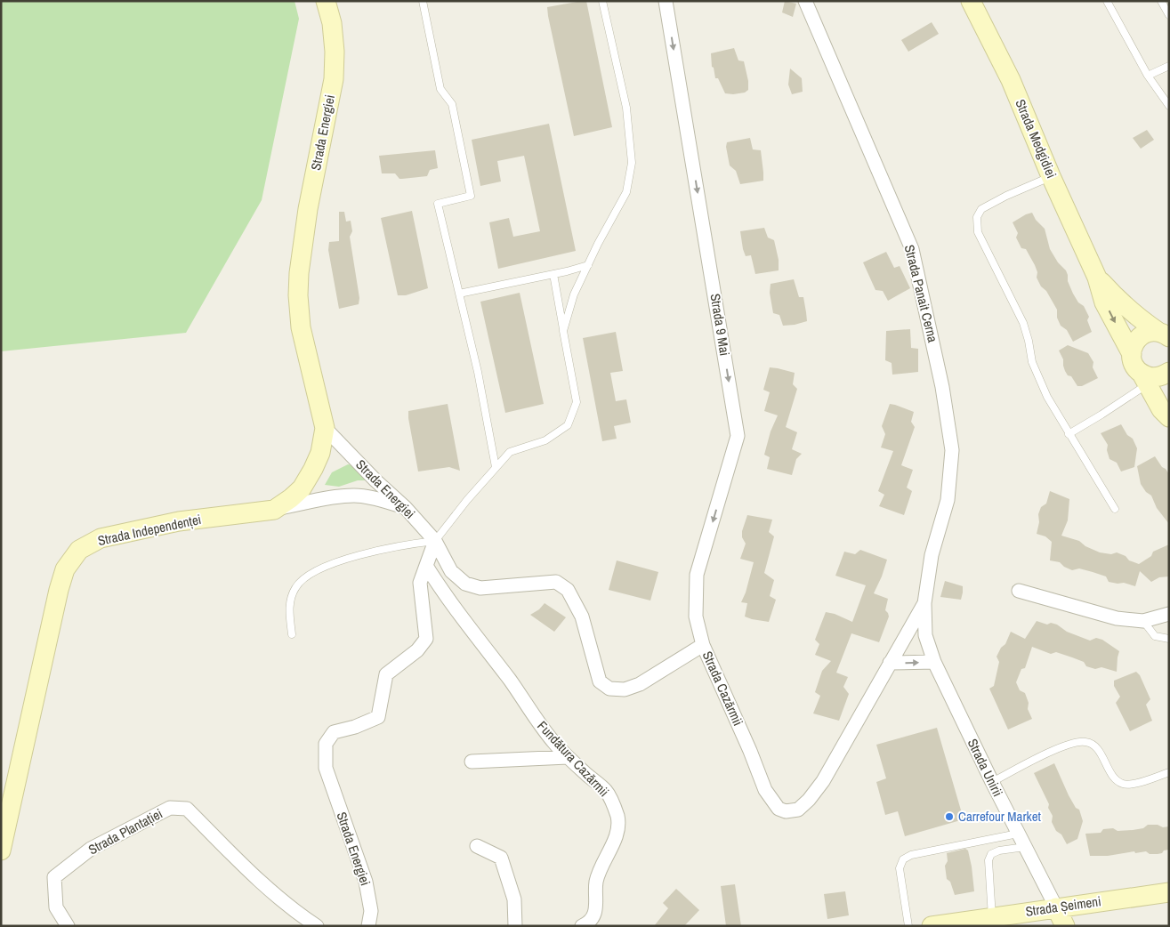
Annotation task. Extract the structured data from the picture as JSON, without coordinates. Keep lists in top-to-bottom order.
{
  "streets": {
    "street": [
      "Strada Energiei",
      "Strada Medgidiei",
      "Strada Panait Cerna",
      "Strada 9 Mai",
      "Strada Independenței",
      "Strada Cazărmii",
      "Fundătura Cazărmii",
      "Strada Unirii",
      "Strada Plantației",
      "Strada Șeimeni"
    ]
  },
  "crossings": [
    ["Strada Energiei", "Strada Independenței"],
    ["Strada Energiei", "Strada Cazărmii"],
    ["Strada Energiei", "Fundătura Cazărmii"],
    ["Strada Panait Cerna", "Strada Cazărmii"],
    ["Strada Panait Cerna", "Strada Unirii"],
    ["Strada 9 Mai", "Strada Cazărmii"],
    ["Strada Cazărmii", "Strada Unirii"],
    ["Strada Unirii", "Strada Șeimeni"]
  ],
  "one_way": ["Strada 9 Mai"],
  "places": ["Carrefour Market"]
}
